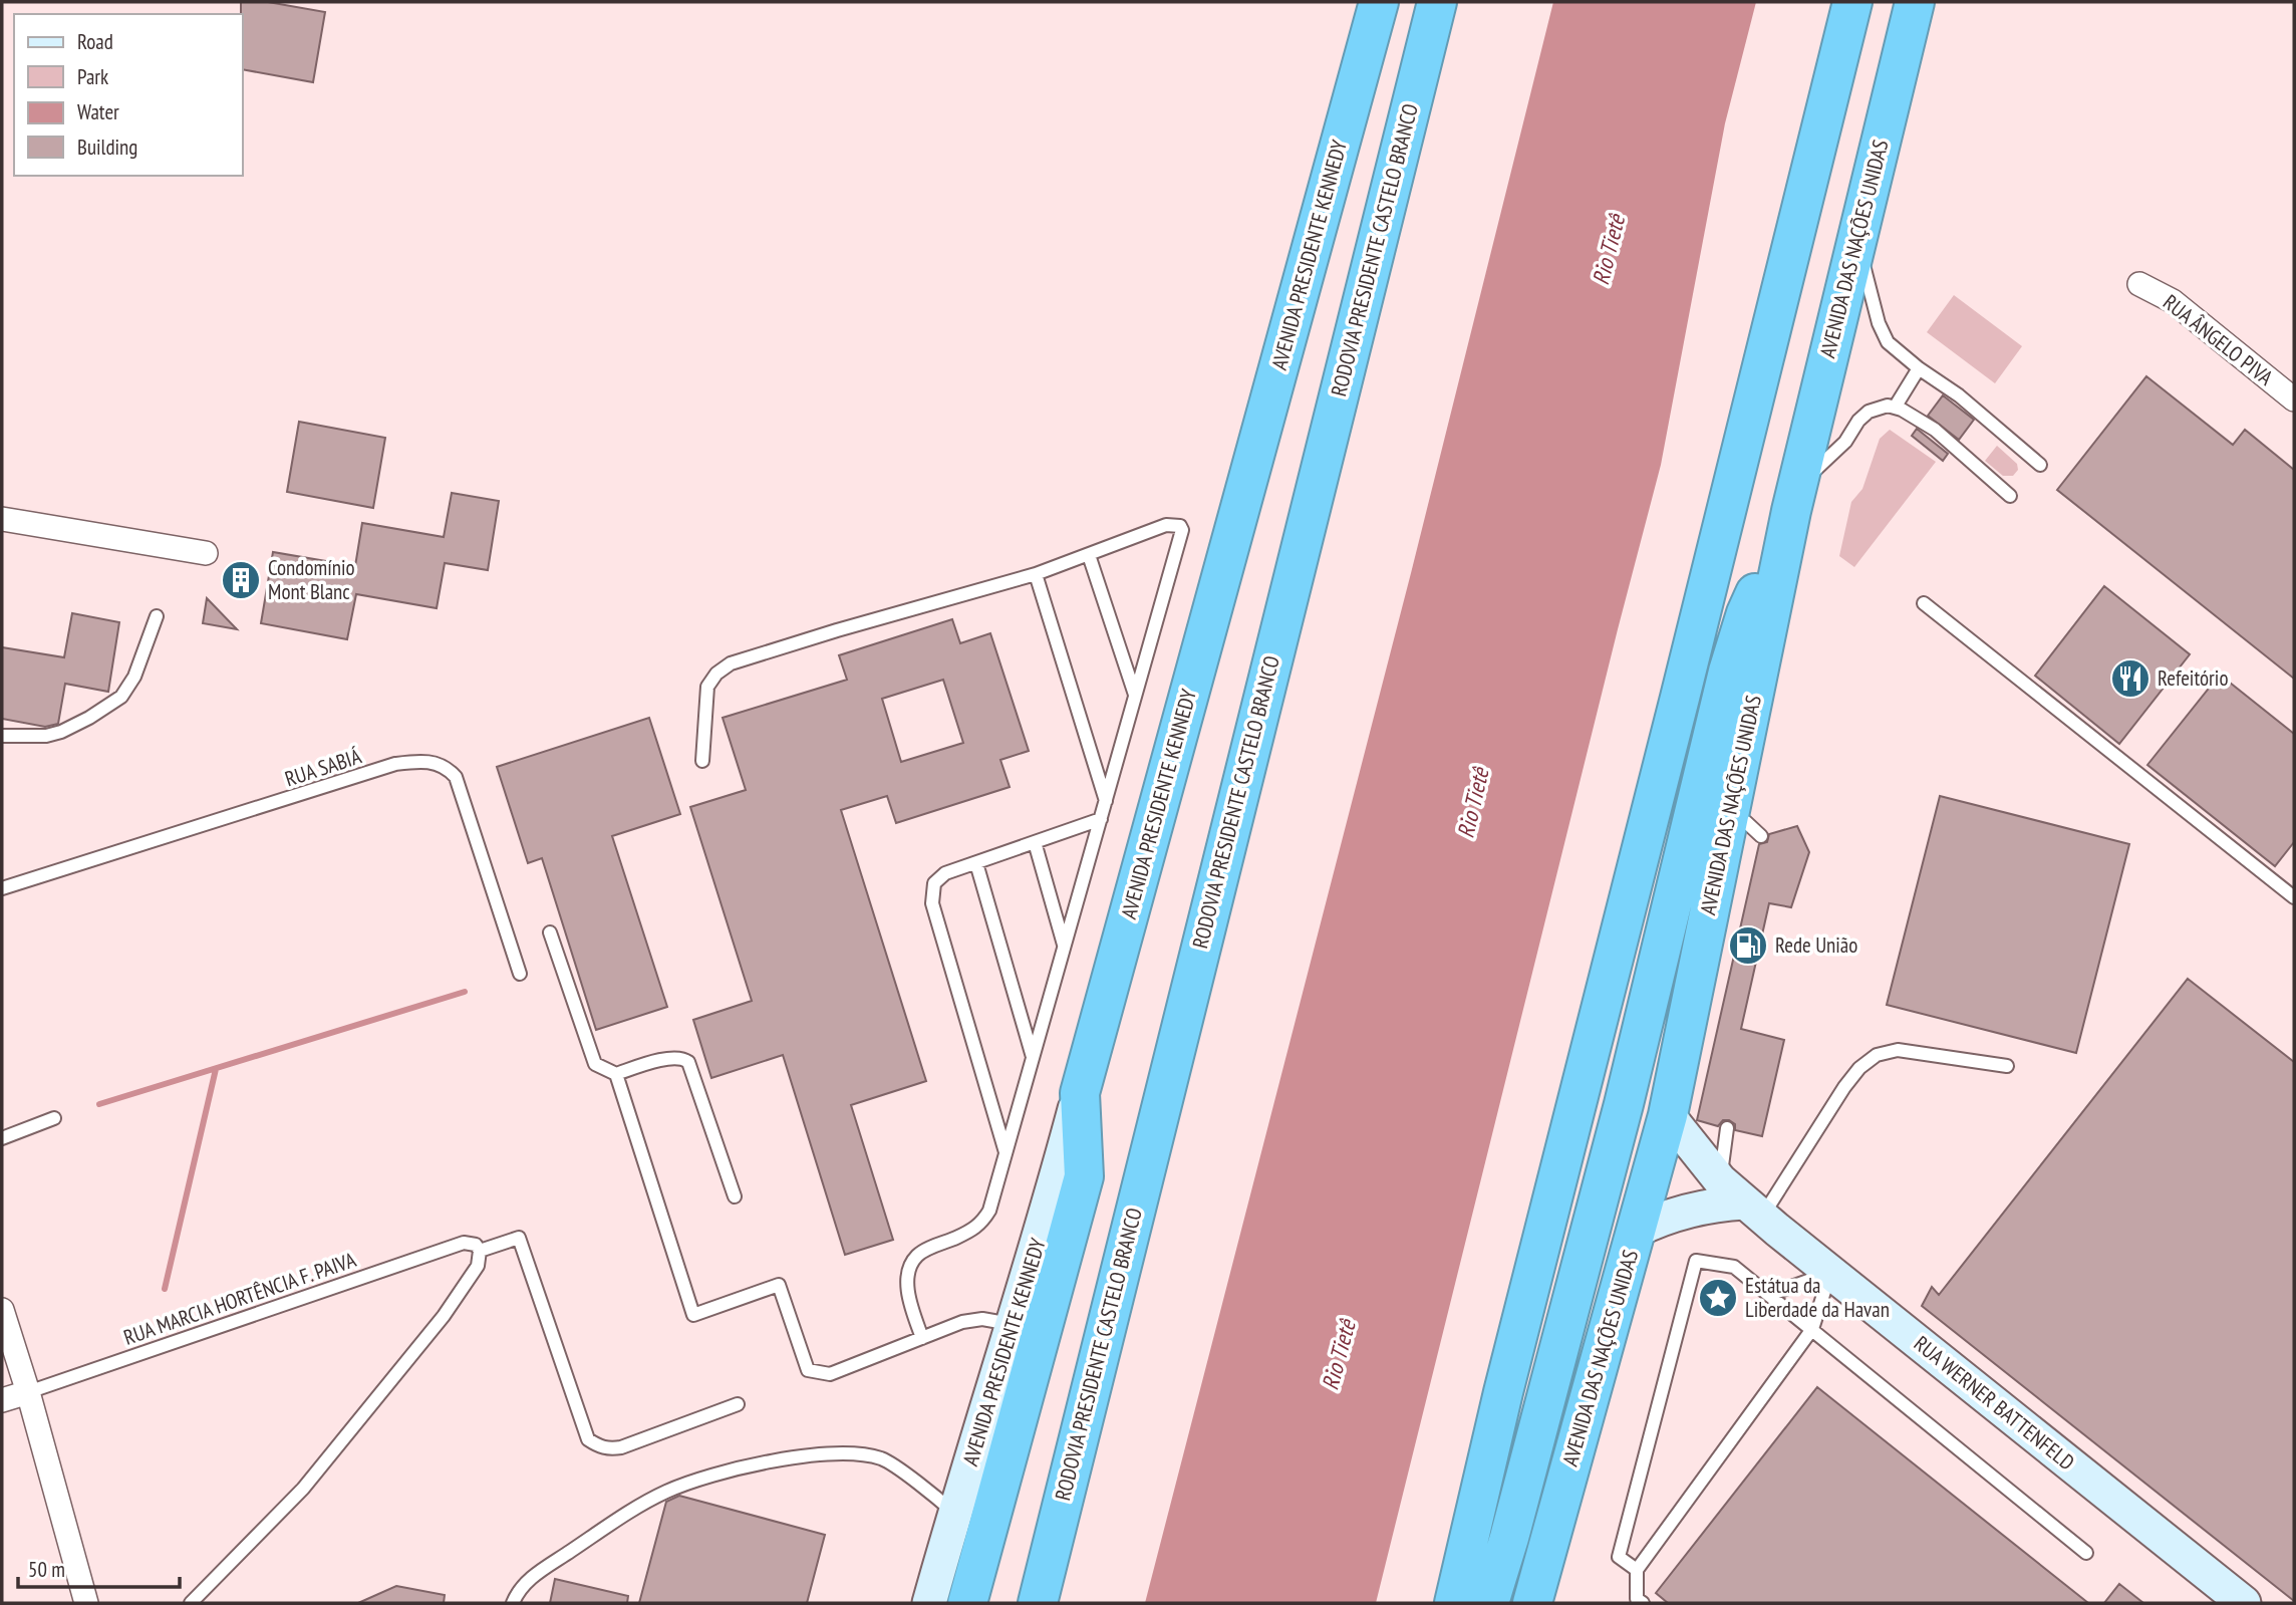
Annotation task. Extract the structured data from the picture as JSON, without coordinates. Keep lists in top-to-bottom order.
{
  "streets": {
    "highway": ["AVENIDA DAS NAÇÕES UNIDAS", "RODOVIA PRESIDENTE CASTELO BRANCO", "AVENIDA PRESIDENTE KENNEDY"],
    "street": ["RUA ÂNGELO PIVA", "RUA WERNER BATTENFELD"],
    "lane": ["RUA SABIÁ", "RUA MARCIA HORTÊNCIA F. PAIVA"]
  },
  "crossings": [
    ["AVENIDA DAS NAÇÕES UNIDAS", "RUA WERNER BATTENFELD"]
  ],
  "water": ["Rio Tietê"],
  "places": {
    "building": ["Condomínio Mont Blanc"],
    "restaurant": ["Refeitório"],
    "fuel station": ["Rede União"],
    "place": ["Estátua da Liberdade da Havan"]
  },
  "legend": [
    "Road",
    "Park",
    "Water",
    "Building"
  ],
  "scale_bar": "50 m"
}
